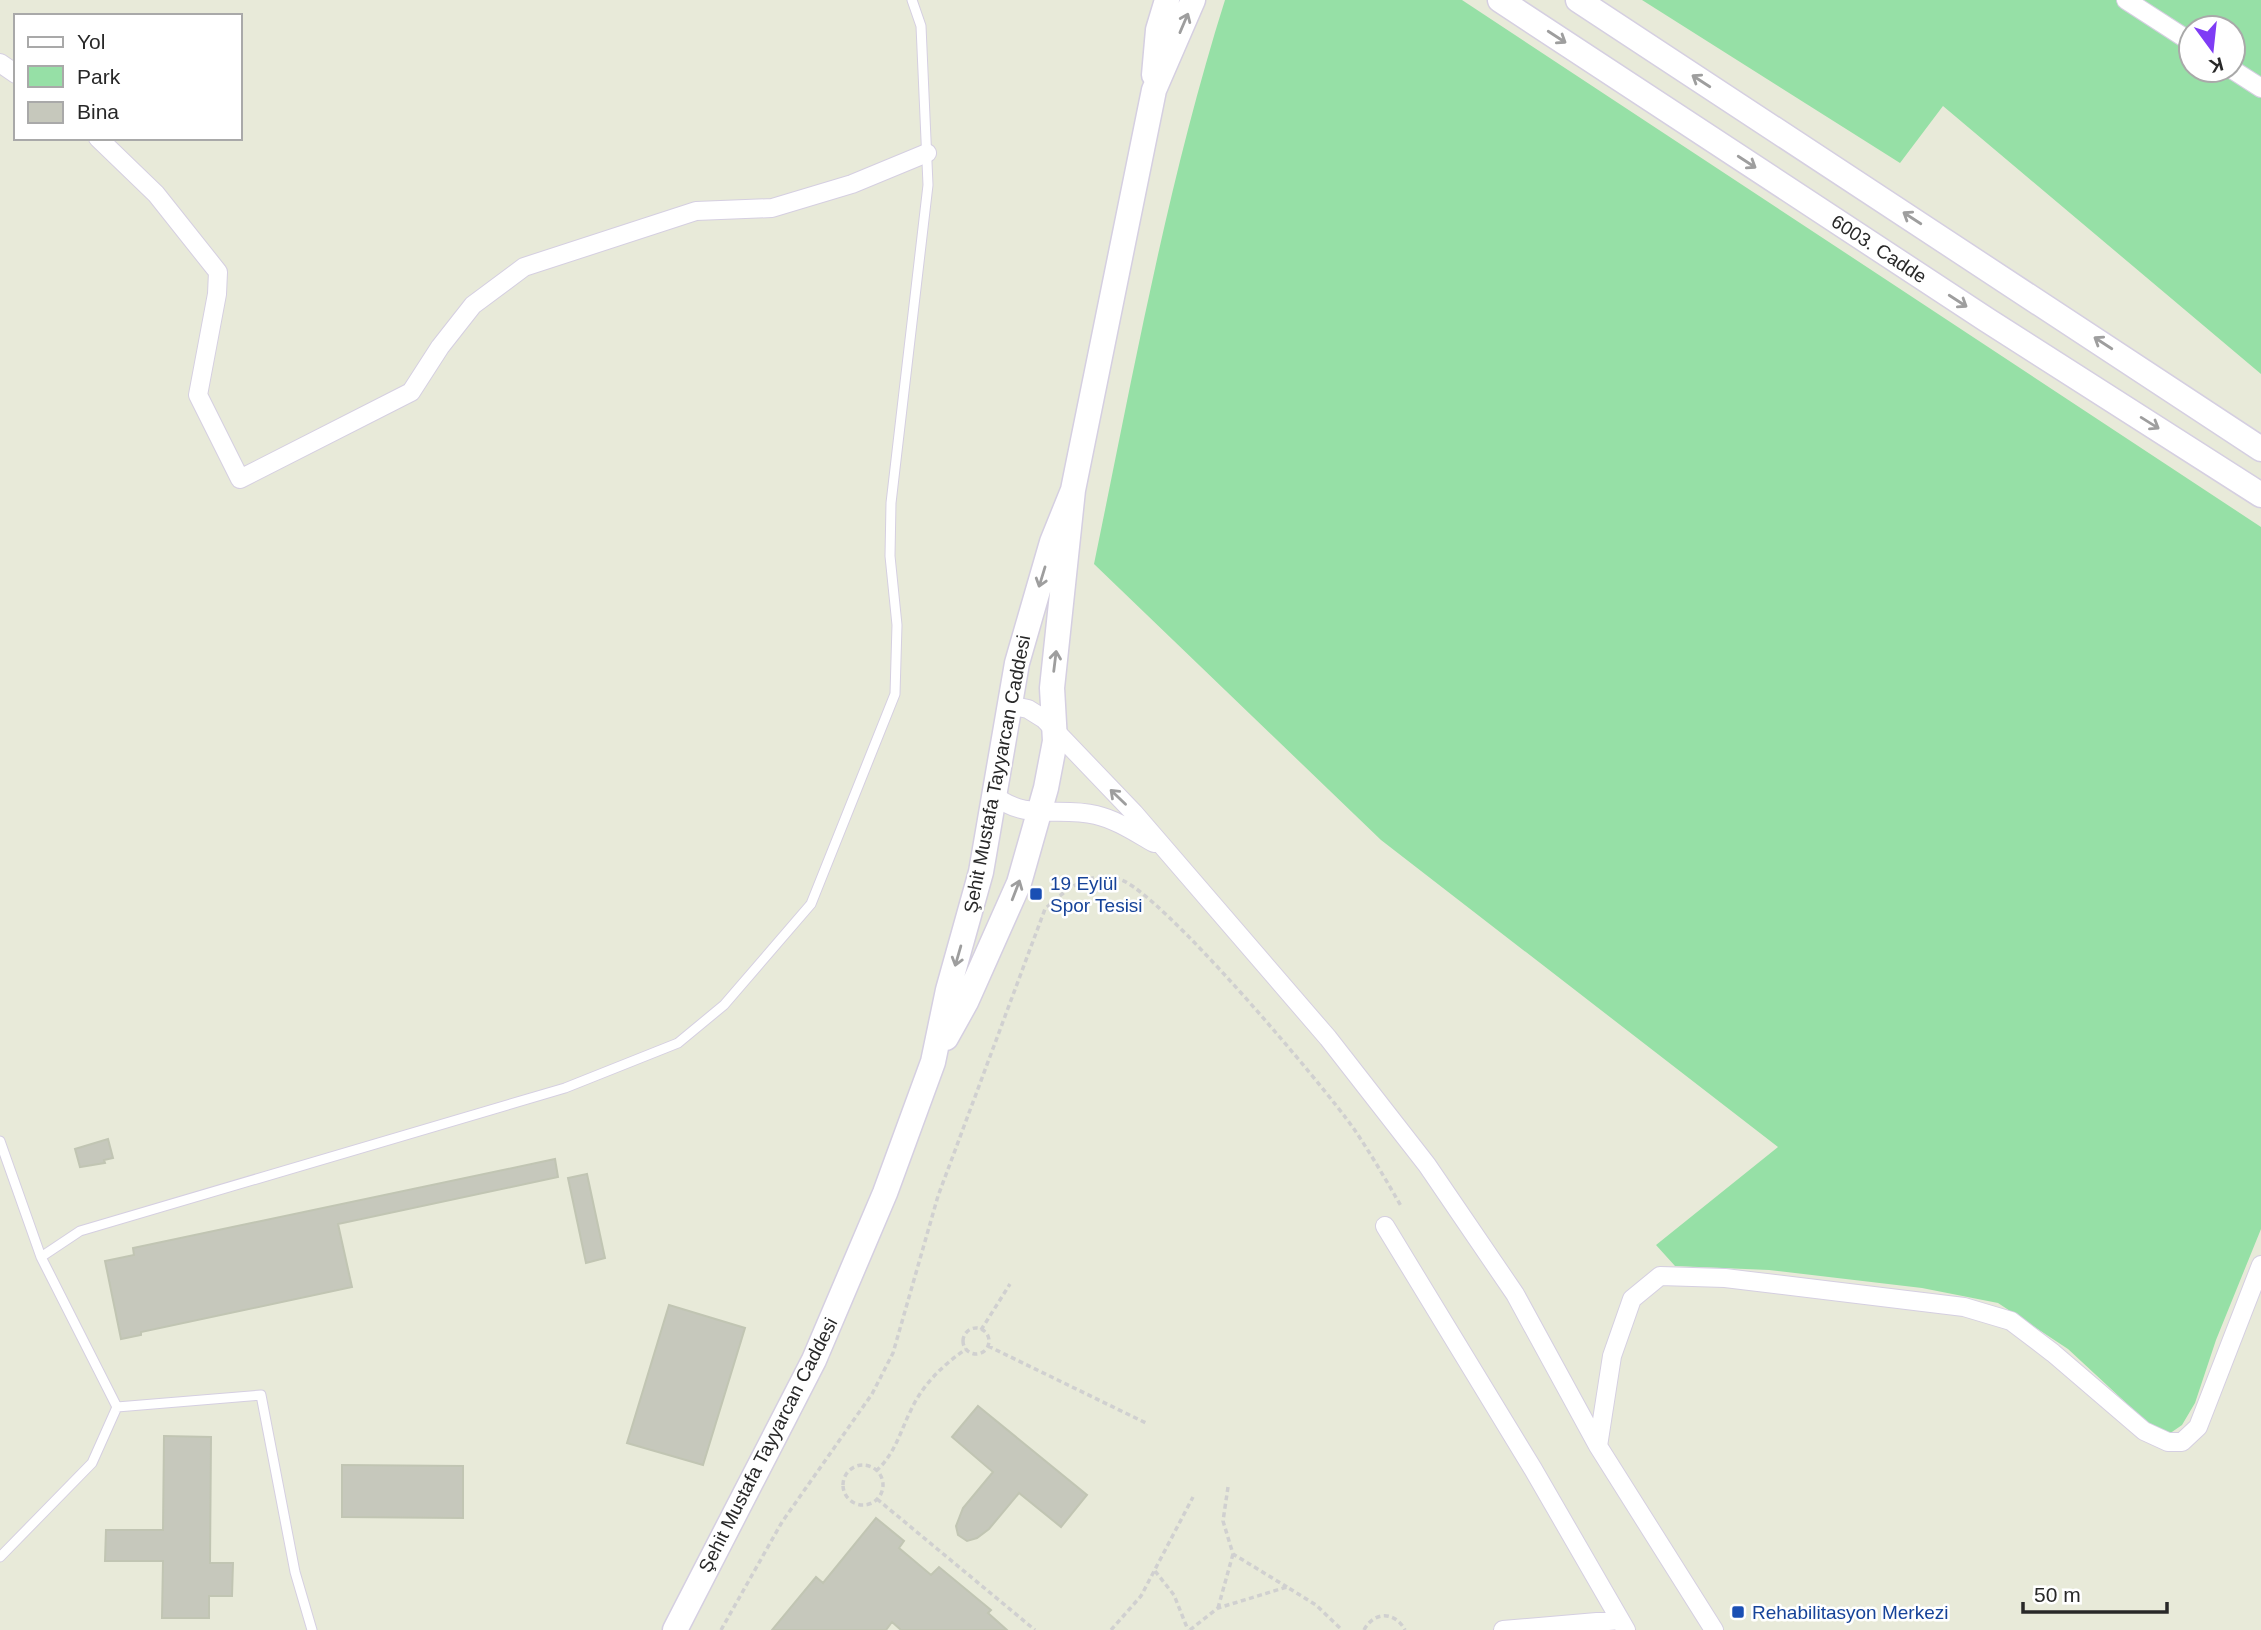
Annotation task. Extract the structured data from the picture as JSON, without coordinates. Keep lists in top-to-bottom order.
{
  "streets": {
    "main road": ["6003. Cadde", "Şehit Mustafa Tayyarcan Caddesi"]
  },
  "places": {
    "transit": ["19 Eylül Spor Tesisi", "Rehabilitasyon Merkezi"]
  },
  "legend": ["Yol", "Park", "Bina"],
  "scale_bar": "50 m",
  "north": "bottom"
}
